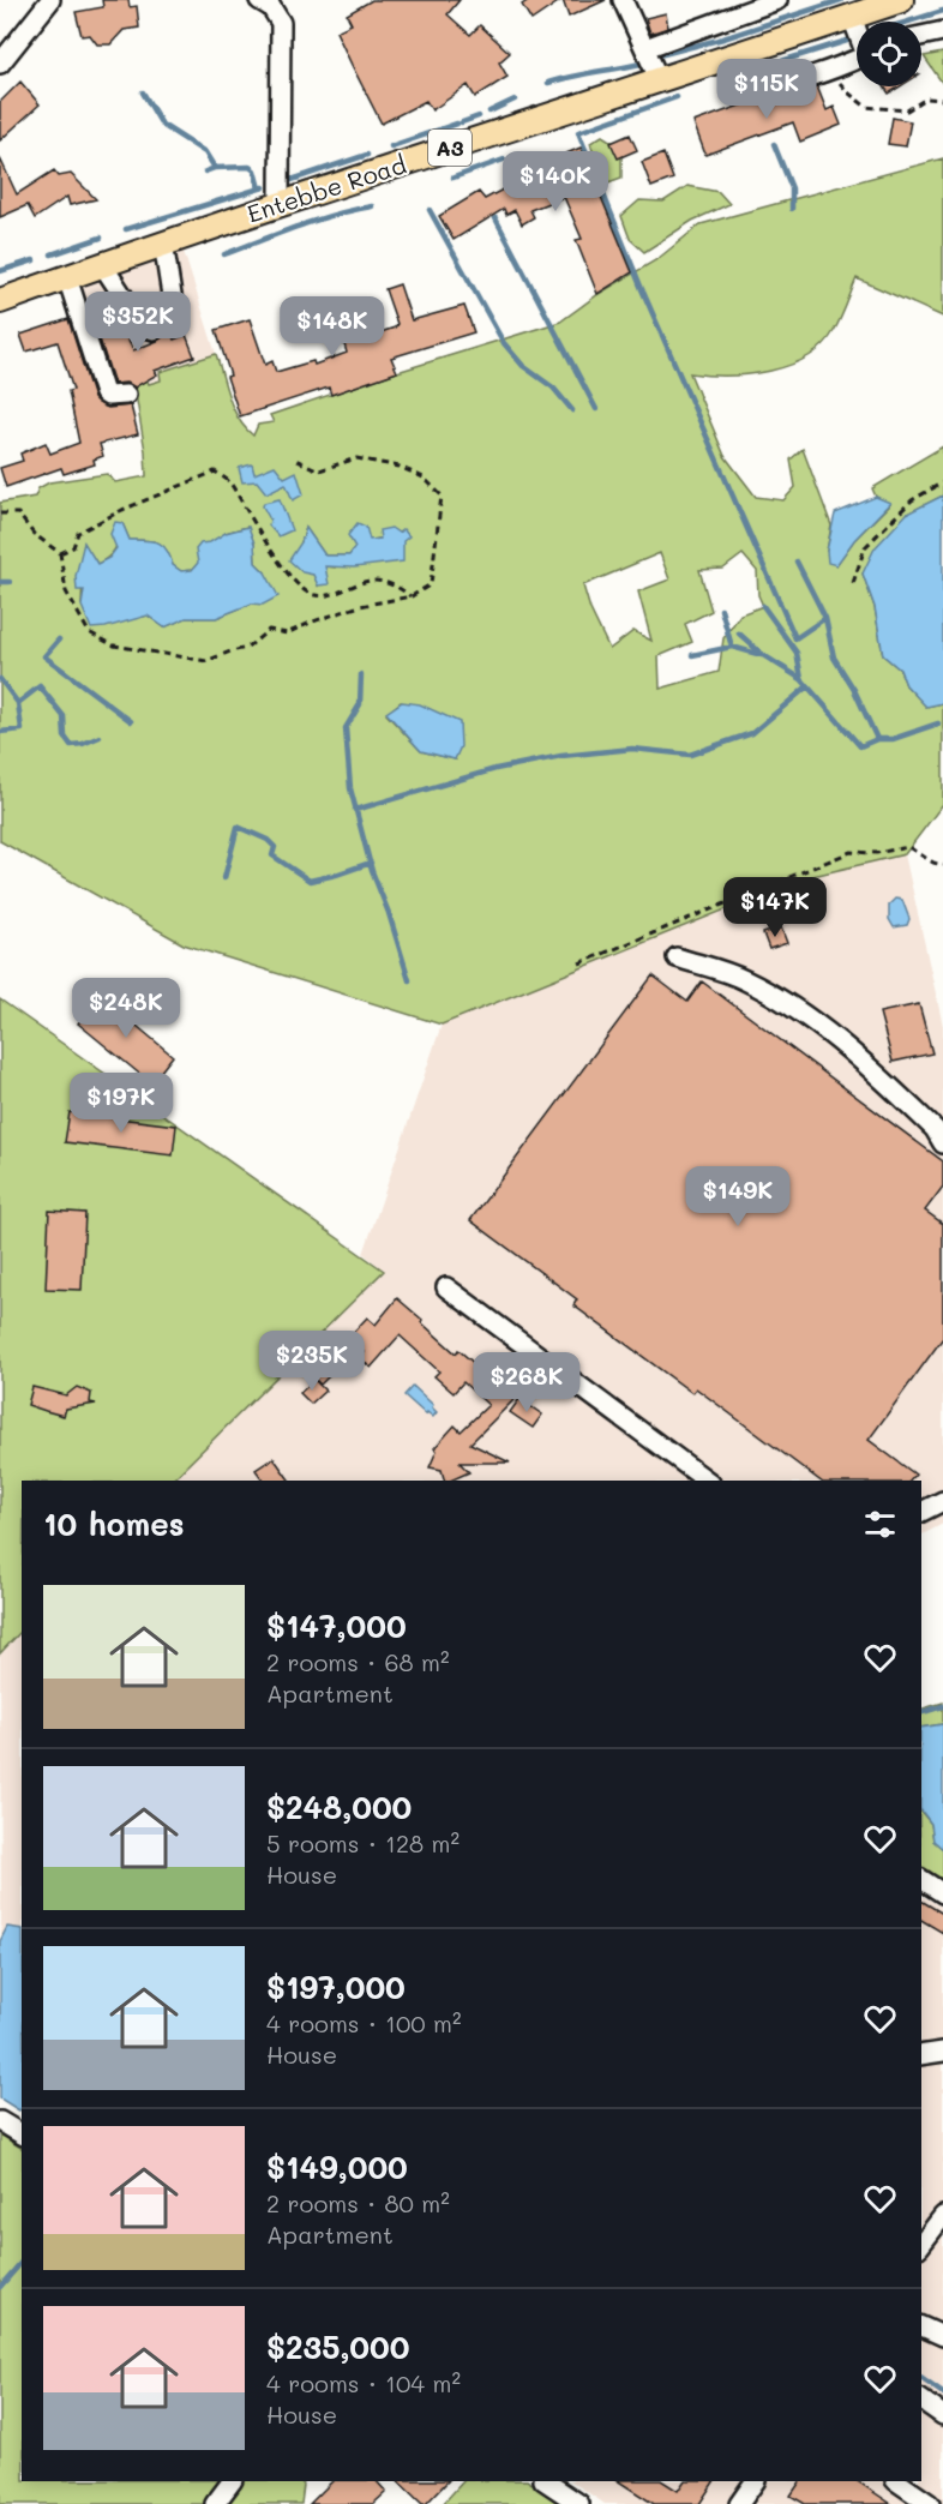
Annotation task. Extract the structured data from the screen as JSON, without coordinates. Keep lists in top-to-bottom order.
{
  "streets": {
    "main road": ["A3", "Entebbe Road"]
  },
  "page": {
    "price": [
      "$115K",
      "$140K",
      "$352K",
      "$148K",
      "$147K",
      "$248K",
      "$197K",
      "$149K",
      "$235K",
      "$268K"
    ],
    "heading": "10 homes",
    "list": [
      {
        "name": "$147,000",
        "note": "2 rooms · 68 m² · Apartment"
      },
      {
        "name": "$248,000",
        "note": "5 rooms · 128 m² · House"
      },
      {
        "name": "$197,000",
        "note": "4 rooms · 100 m² · House"
      },
      {
        "name": "$149,000",
        "note": "2 rooms · 80 m² · Apartment"
      },
      {
        "name": "$235,000",
        "note": "4 rooms · 104 m² · House"
      }
    ]
  }
}
